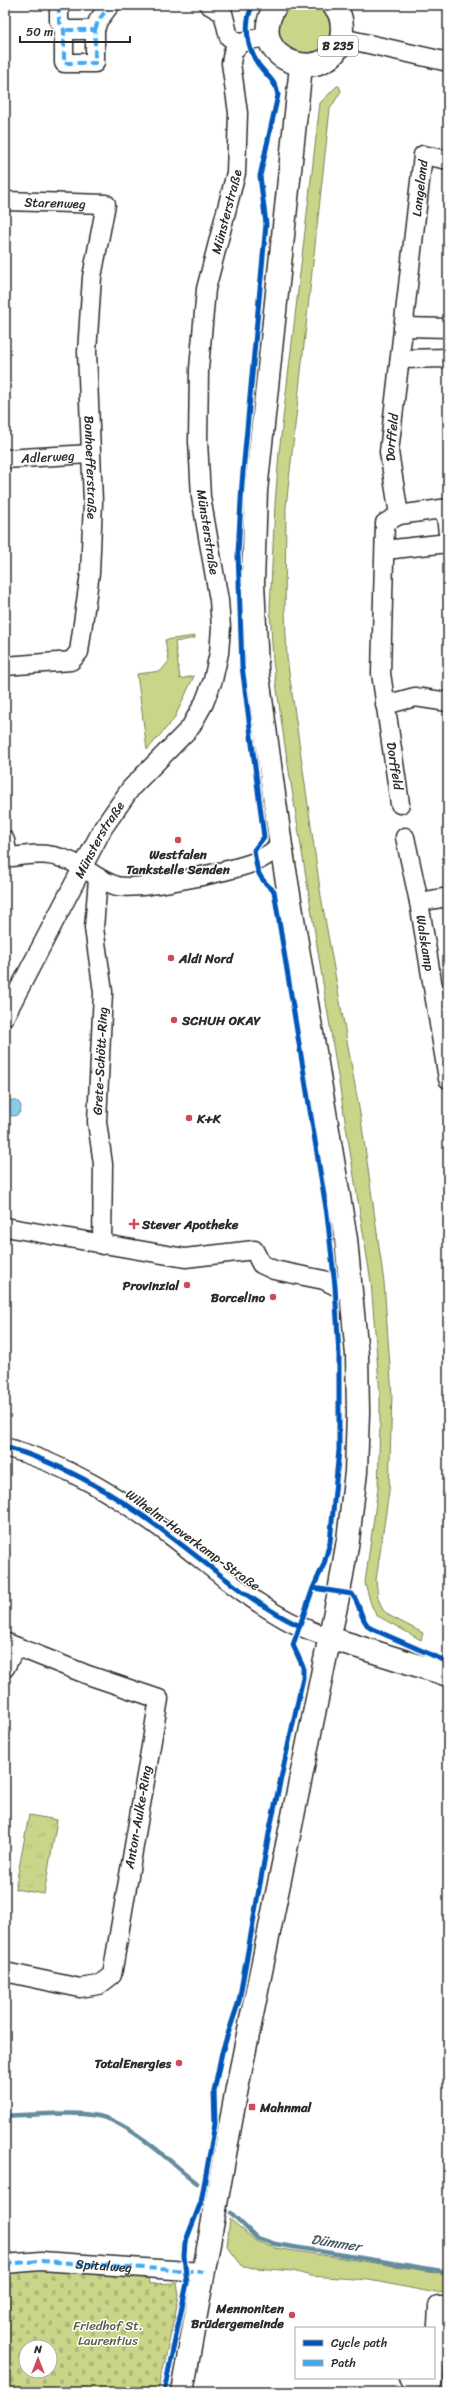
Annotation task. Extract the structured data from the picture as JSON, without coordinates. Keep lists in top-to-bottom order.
{
  "streets": {
    "main road": ["B 235"],
    "street": [
      "Langeland",
      "Starenweg",
      "Münsterstraße",
      "Dorffeld",
      "Adlerweg",
      "Bonhoefferstraße",
      "Walskamp",
      "Grete-Schött-Ring",
      "Wilhelm-Haverkamp-Straße",
      "Anton-Aulke-Ring",
      "Spitalweg"
    ]
  },
  "crossings": [
    ["B 235", "Wilhelm-Haverkamp-Straße"],
    ["B 235", "Spitalweg"],
    ["Langeland", "Dorffeld"],
    ["Starenweg", "Bonhoefferstraße"],
    ["Adlerweg", "Bonhoefferstraße"]
  ],
  "water": ["Dümmer"],
  "parks": ["Friedhof St. Laurentius"],
  "places": {
    "other": [
      "Westfalen Tankstelle Senden",
      "Aldi Nord",
      "SCHUH OKAY",
      "K+K",
      "Provinzial",
      "Borcelino",
      "TotalEnergies",
      "Mennoniten Brüdergemeinde"
    ],
    "health": ["Stever Apotheke"],
    "transit": ["Mahnmal"]
  },
  "legend": ["Cycle path", "Path"],
  "scale_bar": "50 m",
  "north": "top"
}
